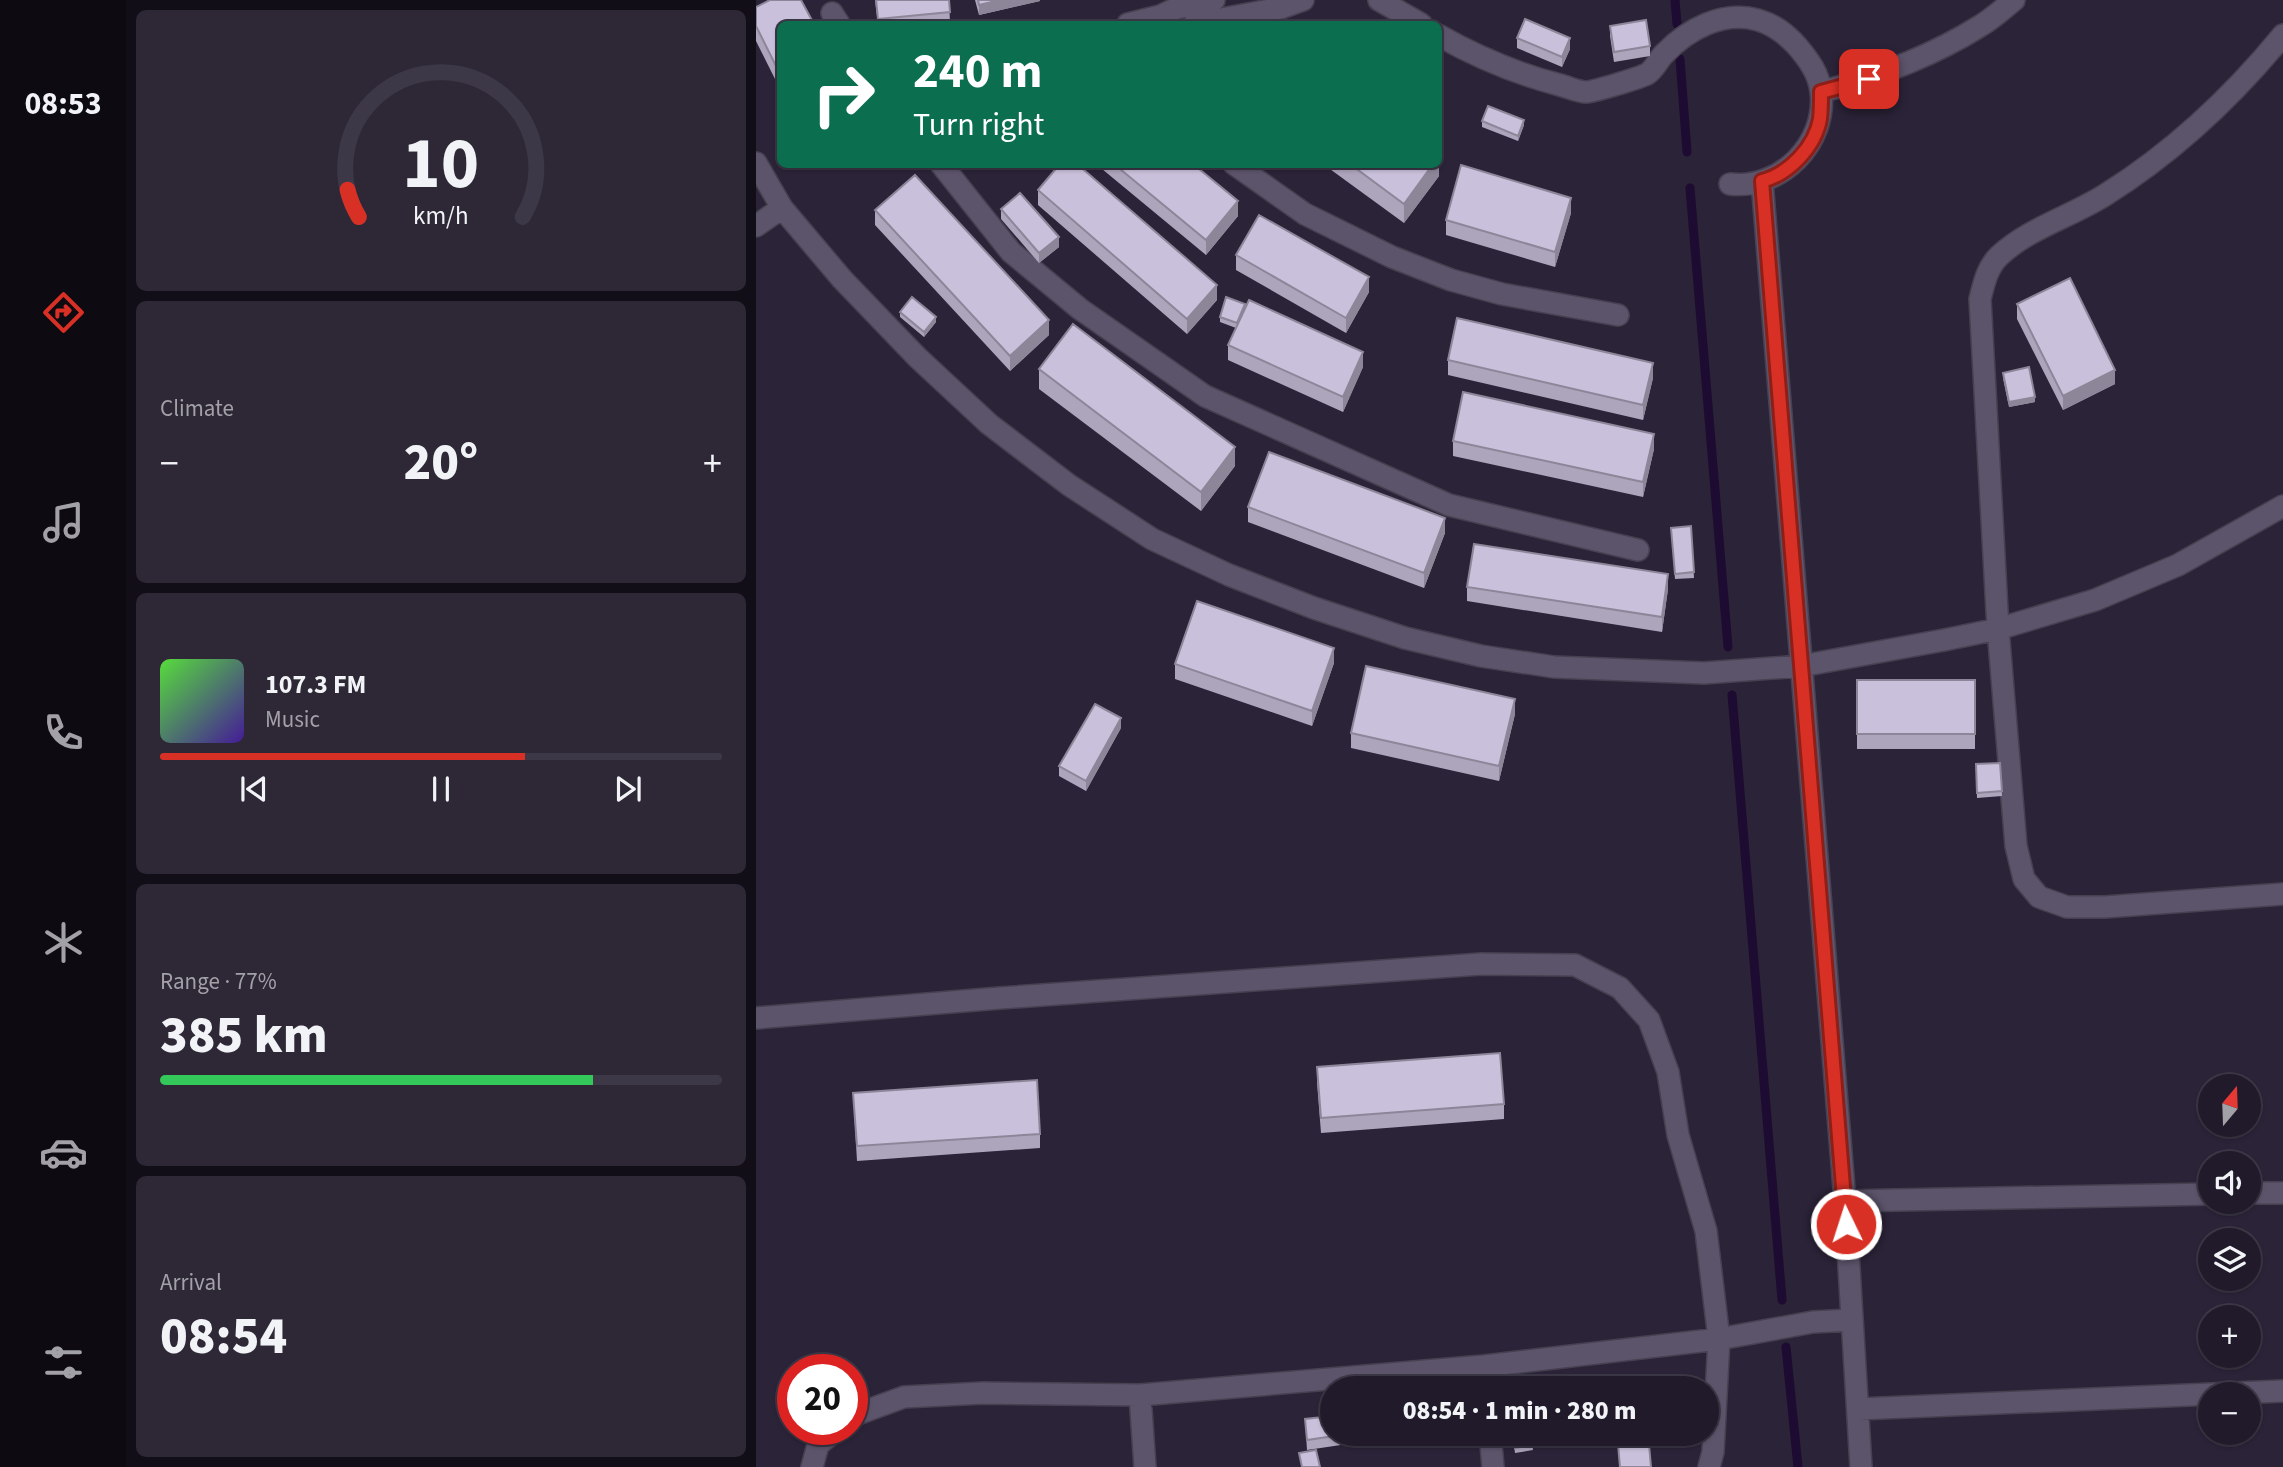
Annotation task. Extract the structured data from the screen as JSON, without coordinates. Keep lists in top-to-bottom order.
{
  "north": "top",
  "page": {
    "tabs": "08:53",
    "turn": ["240 m", "Turn right"],
    "tile": [
      "Climate",
      ["Range · 77%", "385 km"],
      ["Arrival", "08:54"]
    ],
    "heat": ["−", "20°", "+"],
    "song": ["107.3 FM", "Music"],
    "map_buttons": ["+", "−"],
    "limit": "20",
    "trip": "08:54 · 1 min · 280 m",
    "gauge": ["10", "km/h"]
  }
}
